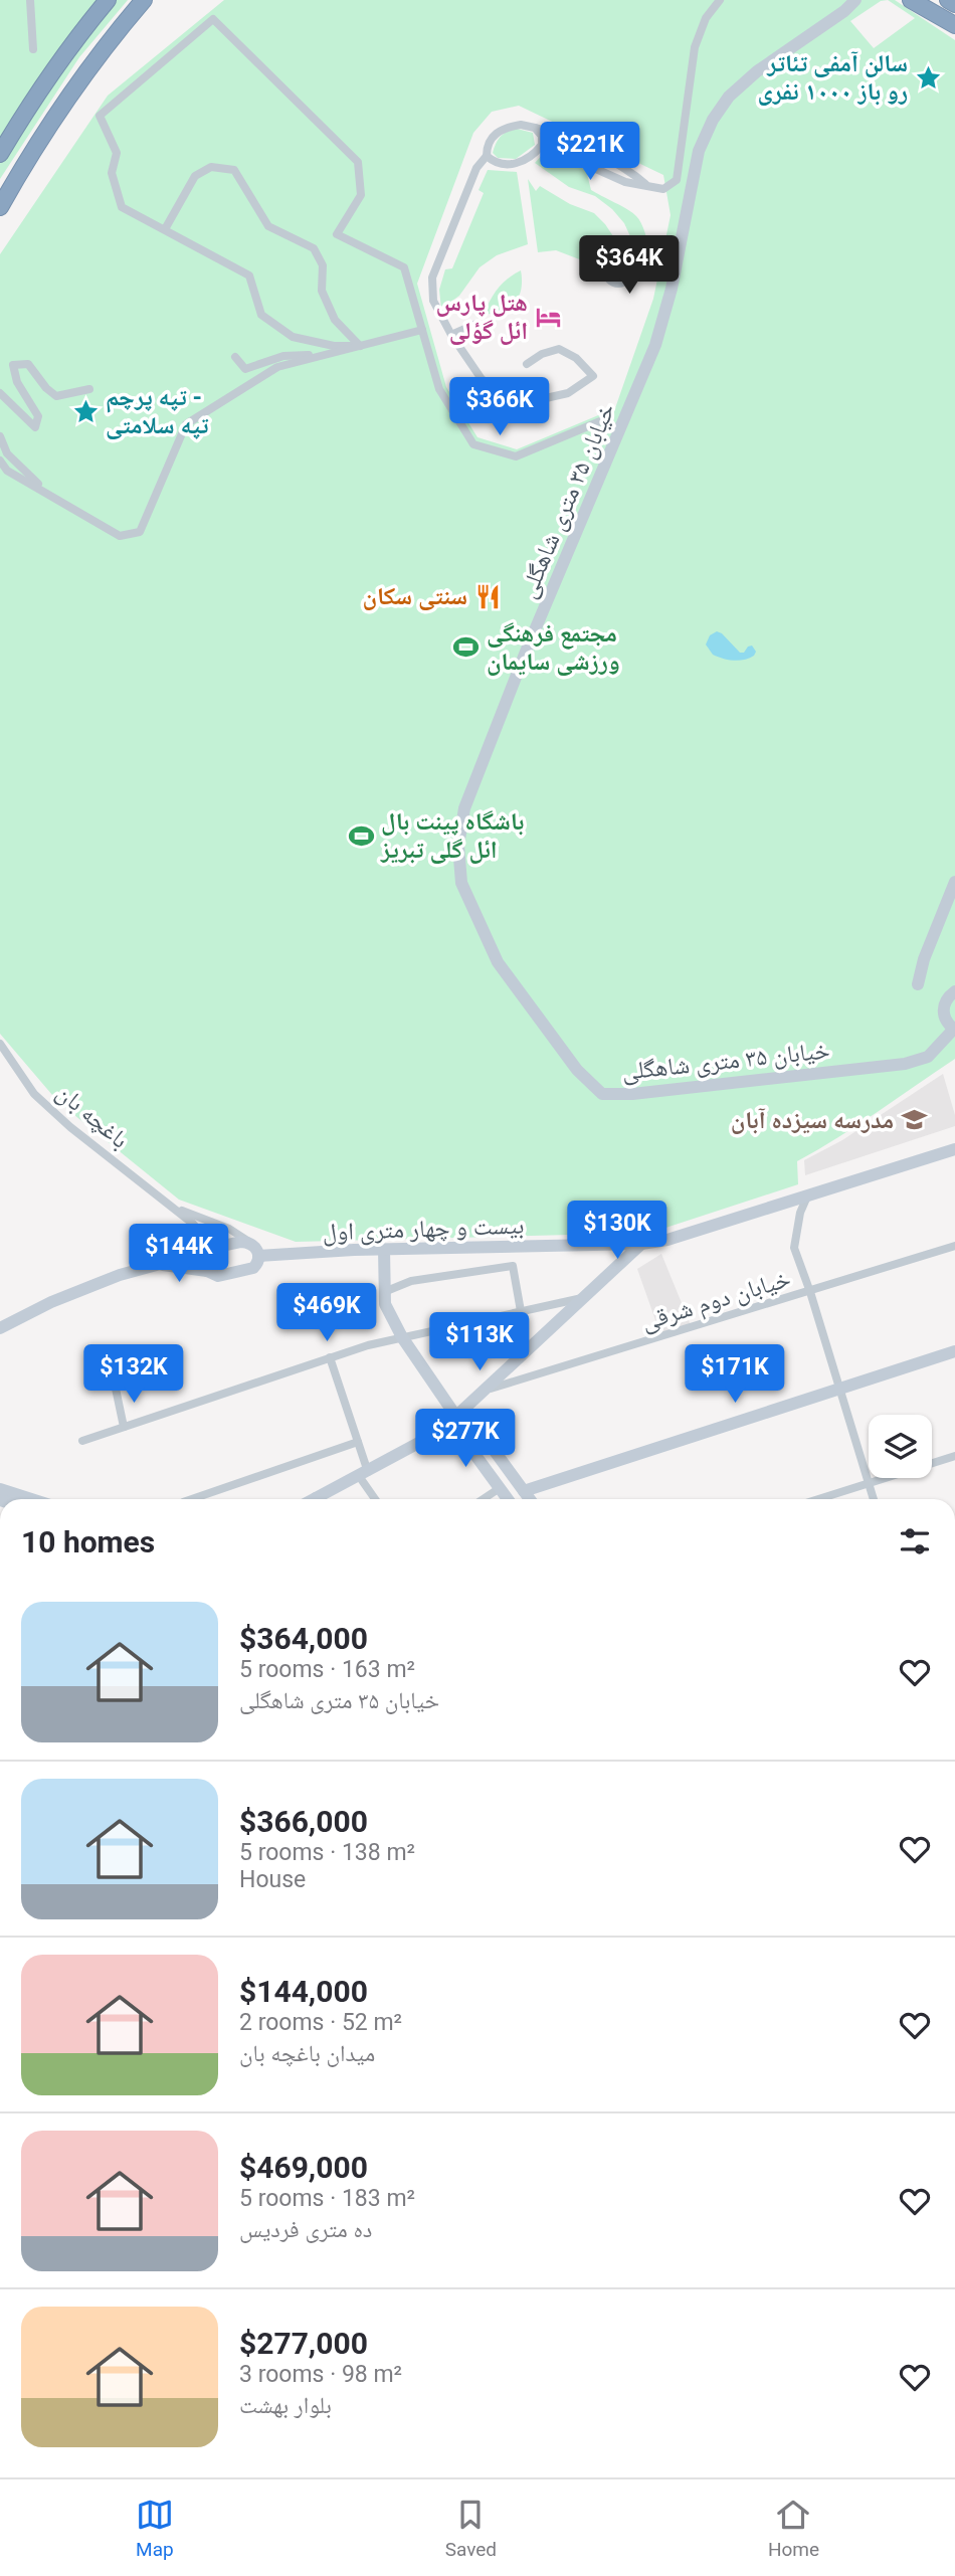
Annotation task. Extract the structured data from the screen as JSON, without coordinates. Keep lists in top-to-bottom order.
{
  "streets": {
    "street": [
      "خیابان ۳۵ متری شاهگلی",
      "باغچه بان",
      "بیست و چهار متری اول",
      "خیابان دوم شرقی"
    ]
  },
  "places": {
    "place": ["سالن آمفی تئاتر رو باز ۱۰۰۰ نفری", "تپه پرچم - تپه سلامتی"],
    "hotel": ["هتل پارس ائل گؤلی"],
    "restaurant": ["سنتی سکان"],
    "sports": ["مجتمع فرهنگی ورزشی سایمان", "باشگاه پینت بال ائل گلی تبریز"],
    "school or university": ["مدرسه سیزده آبان"]
  },
  "page": {
    "price": [
      "$221K",
      "$364K",
      "$366K",
      "$130K",
      "$144K",
      "$469K",
      "$113K",
      "$132K",
      "$171K",
      "$277K"
    ],
    "heading": "10 homes",
    "list": [
      {
        "name": "$364,000",
        "note": "5 rooms · 163 m² · خیابان ۳۵ متری شاهگلی"
      },
      {
        "name": "$366,000",
        "note": "5 rooms · 138 m² · House"
      },
      {
        "name": "$144,000",
        "note": "2 rooms · 52 m² · میدان باغچه بان"
      },
      {
        "name": "$469,000",
        "note": "5 rooms · 183 m² · ده متری فردیس"
      },
      {
        "name": "$277,000",
        "note": "3 rooms · 98 m² · بلوار بهشت"
      }
    ],
    "tabs": ["Map", "Saved", "Home"]
  }
}
